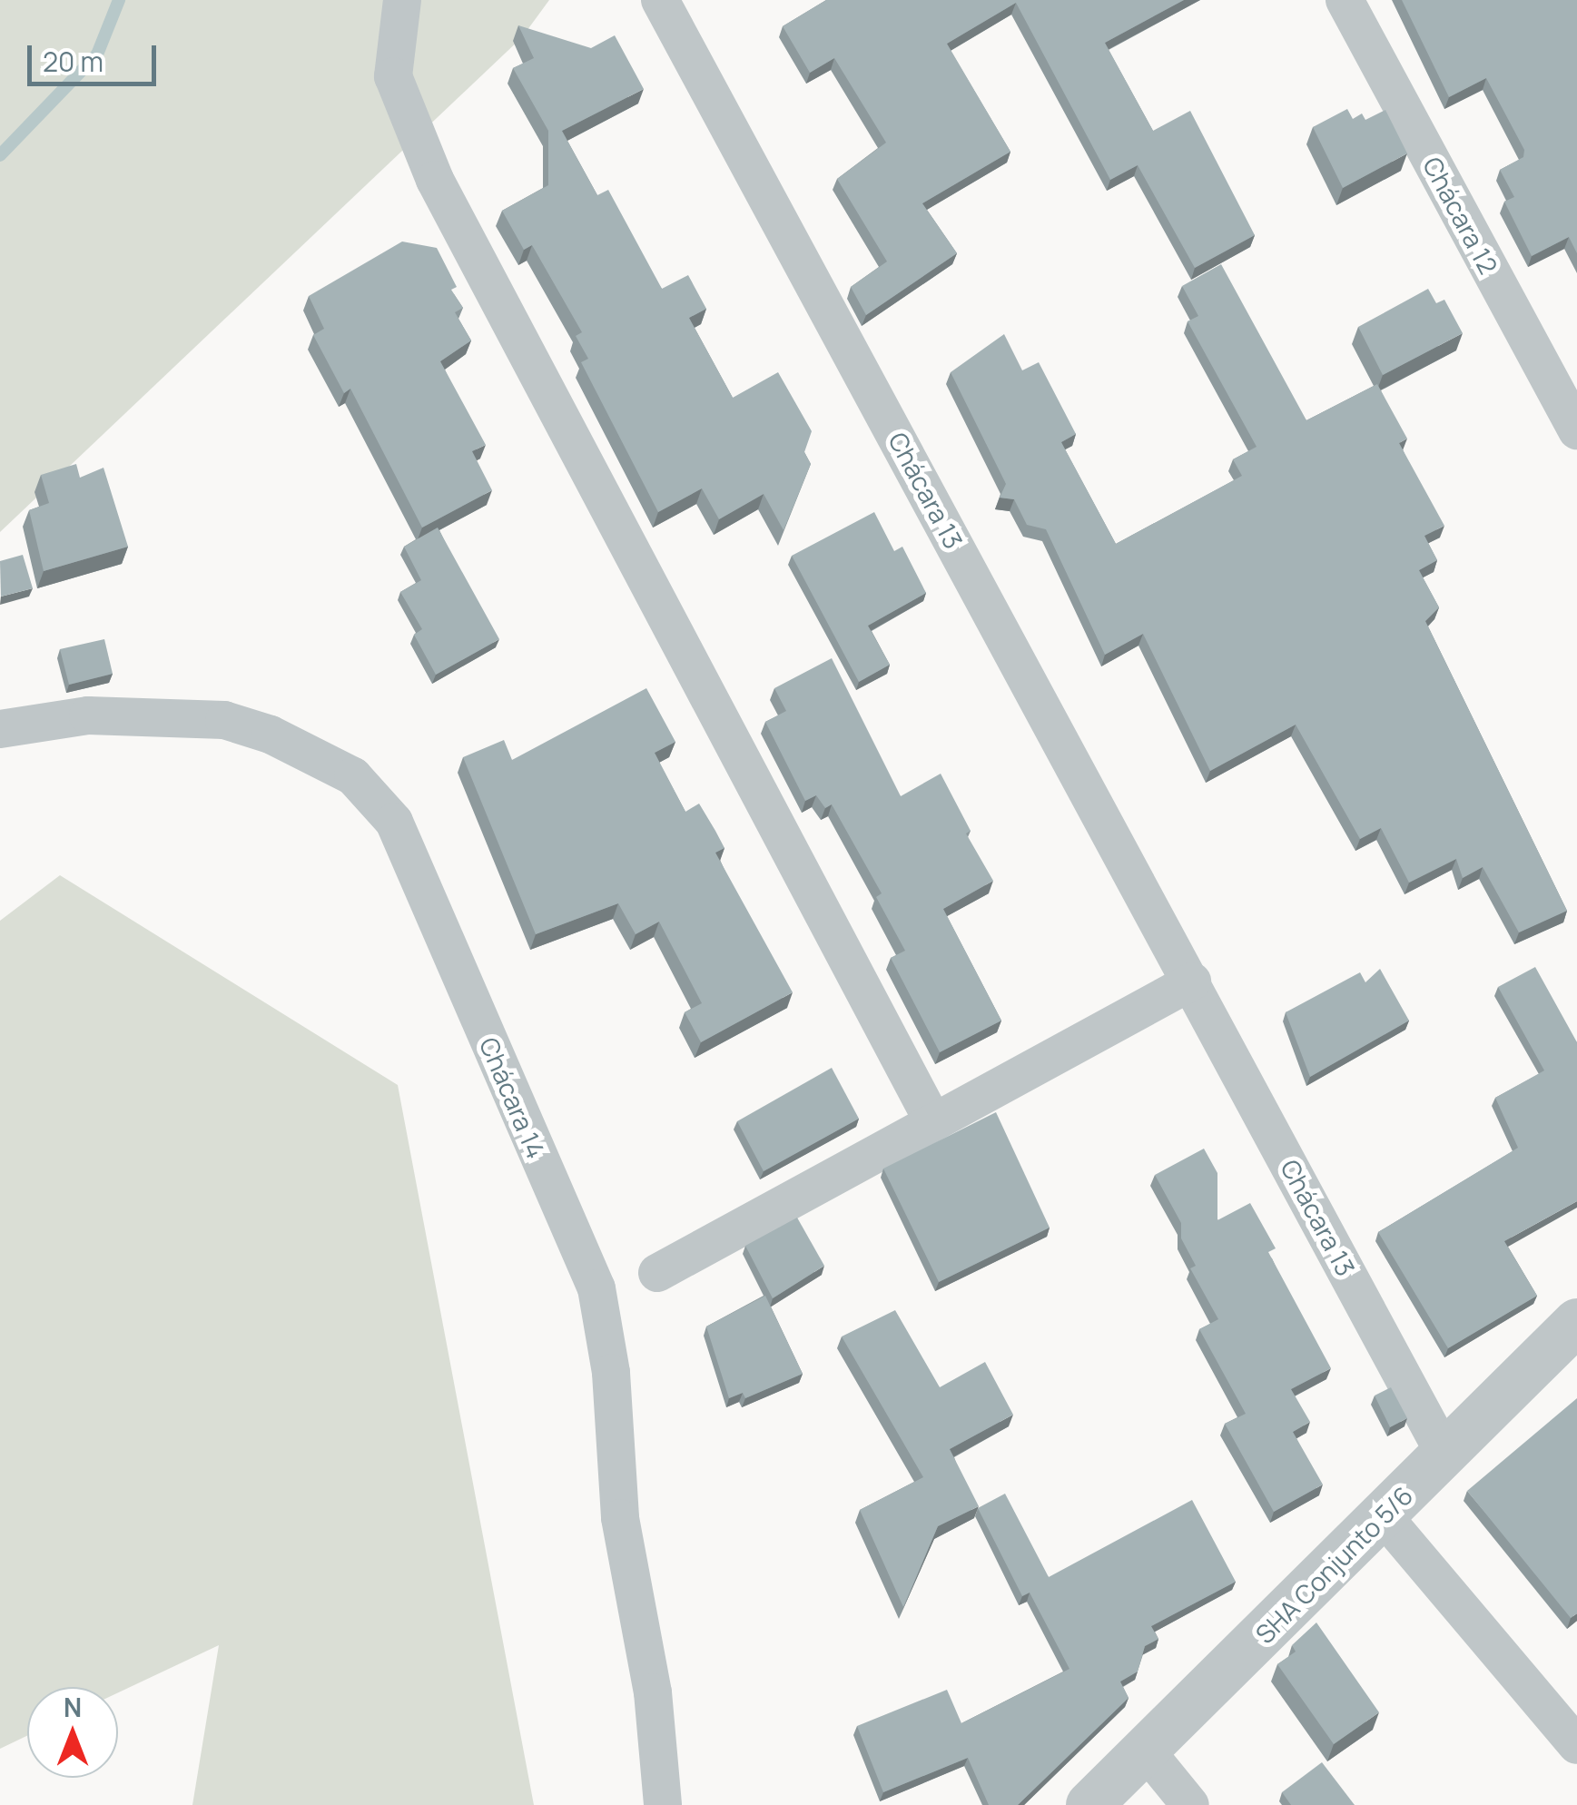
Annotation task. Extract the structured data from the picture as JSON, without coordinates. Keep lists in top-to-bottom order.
{
  "streets": {
    "street": [
      "Chácara 12",
      "Chácara 13",
      "Chácara 14",
      "SHA Conjunto 5/6"
    ]
  },
  "crossings": [
    ["Chácara 13", "SHA Conjunto 5/6"]
  ],
  "scale_bar": "20 m",
  "north": "top"
}
